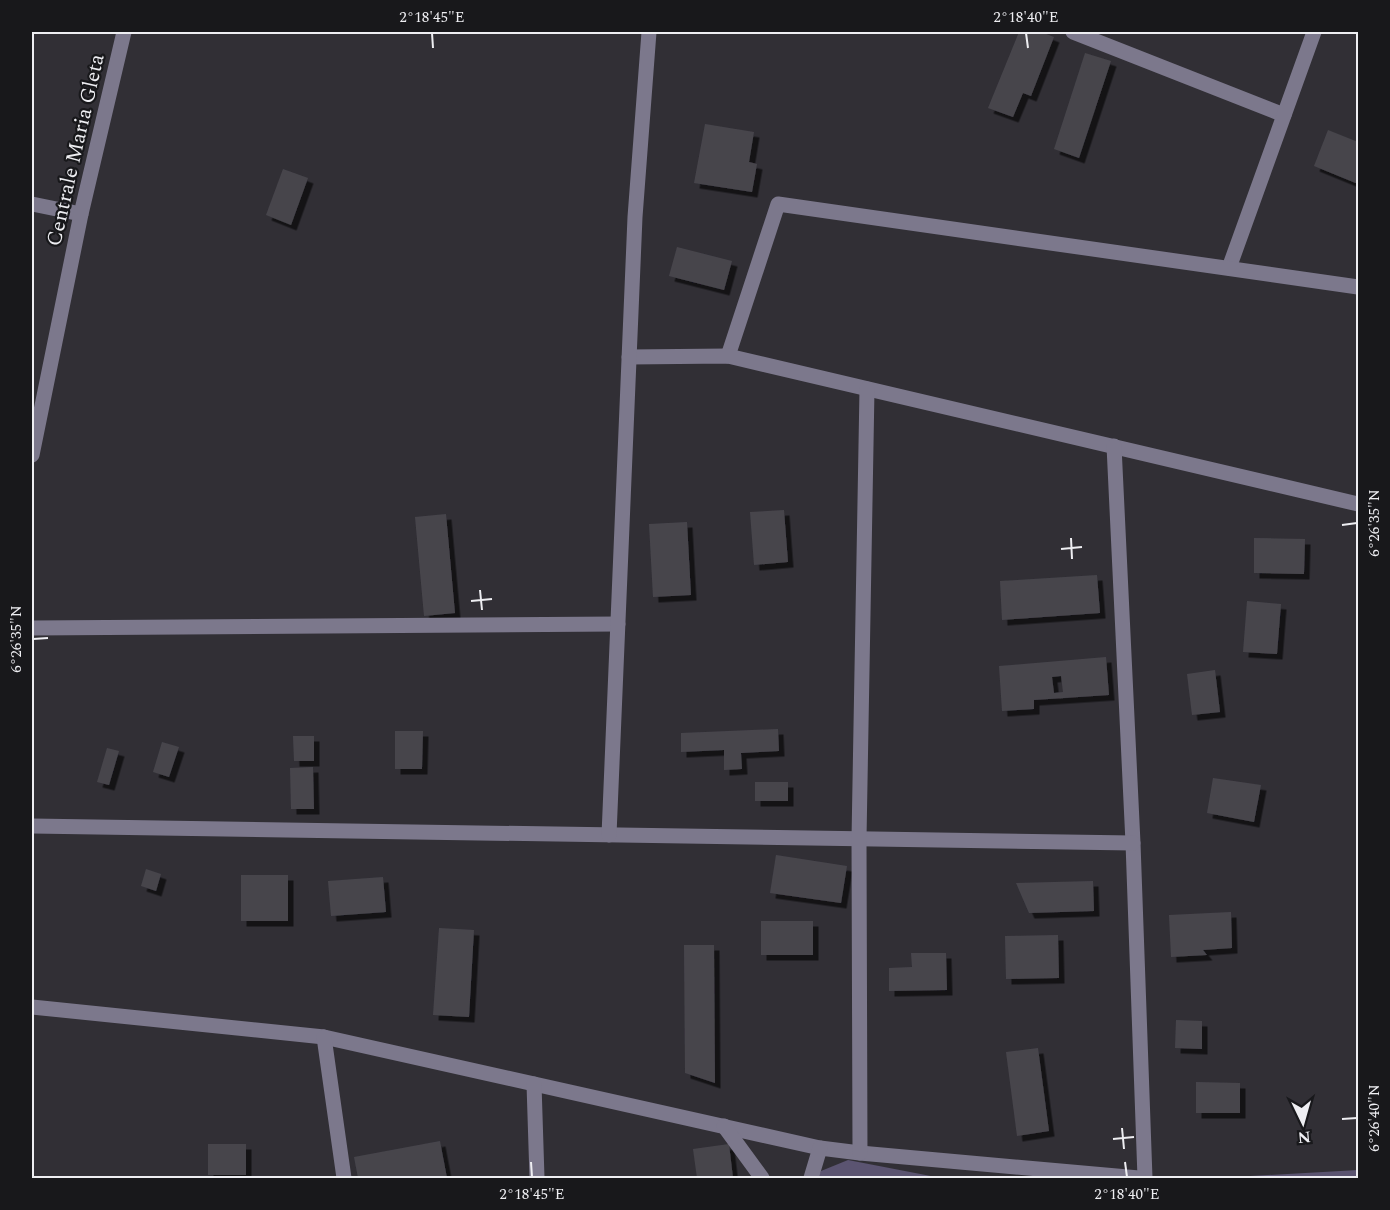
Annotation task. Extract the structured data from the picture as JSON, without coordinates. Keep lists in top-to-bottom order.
{
  "streets": {
    "street": ["Centrale Maria Gleta"]
  },
  "north": "bottom",
  "coordinates": [
    "2°18'45\"E",
    "2°18'40\"E",
    "6°26'35\"N",
    "6°26'40\"N"
  ]
}
